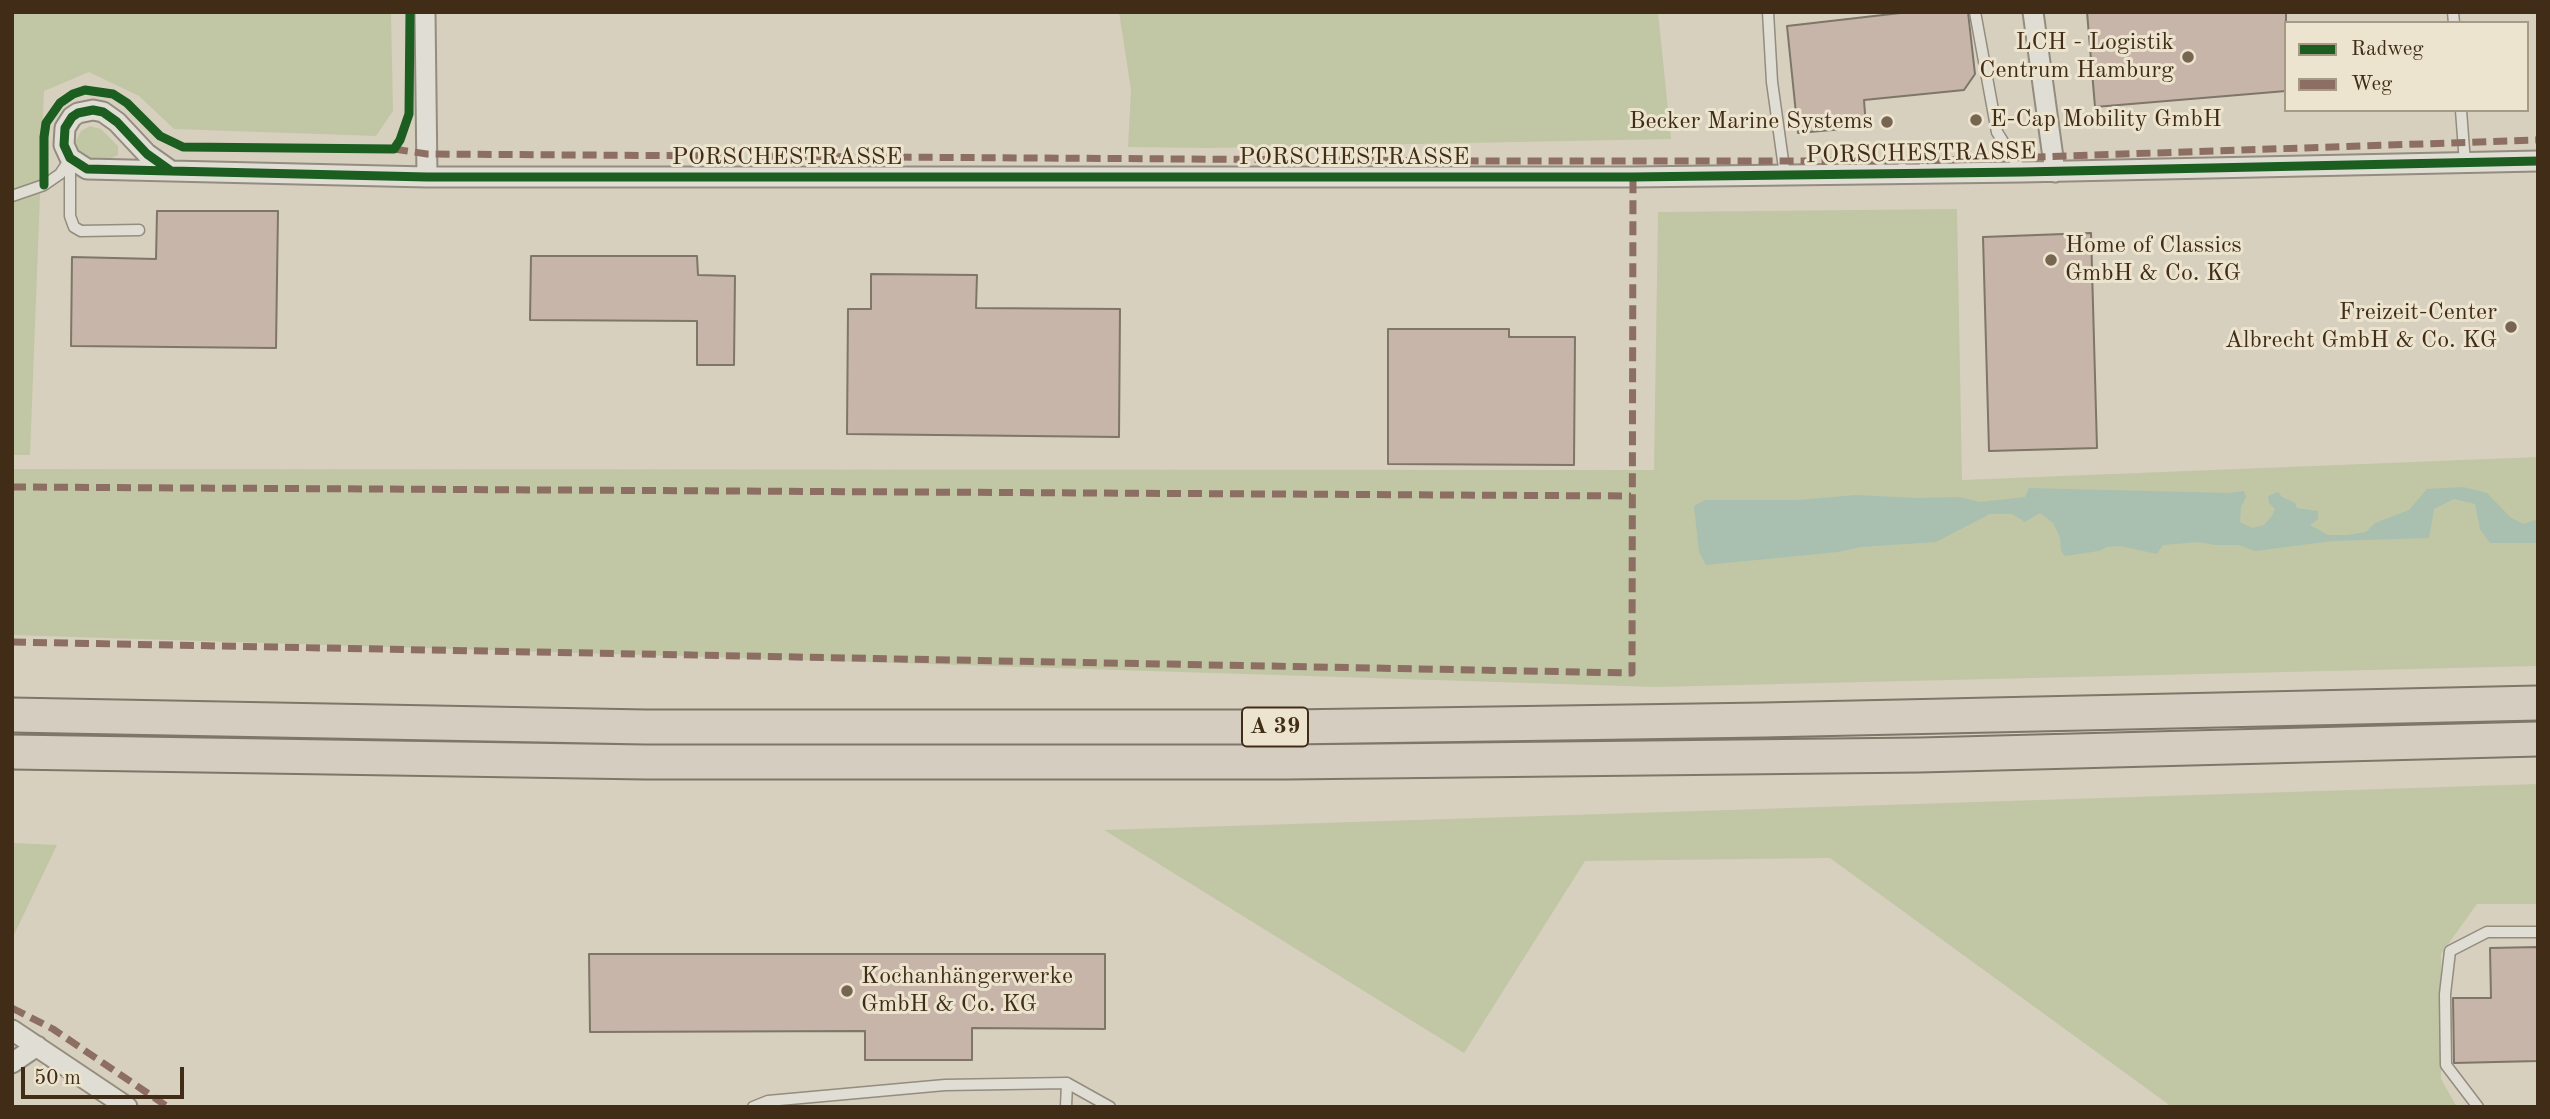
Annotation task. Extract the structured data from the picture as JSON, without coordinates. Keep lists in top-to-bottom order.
{
  "streets": {
    "highway": ["A 39"],
    "street": ["PORSCHESTRASSE"]
  },
  "places": [
    "LCH - Logistik Centrum Hamburg",
    "E-Cap Mobility GmbH",
    "Becker Marine Systems",
    "Home of Classics GmbH & Co. KG",
    "Freizeit-Center Albrecht GmbH & Co. KG",
    "Kochanhängerwerke GmbH & Co. KG"
  ],
  "legend": ["Radweg", "Weg"],
  "scale_bar": "50 m"
}
